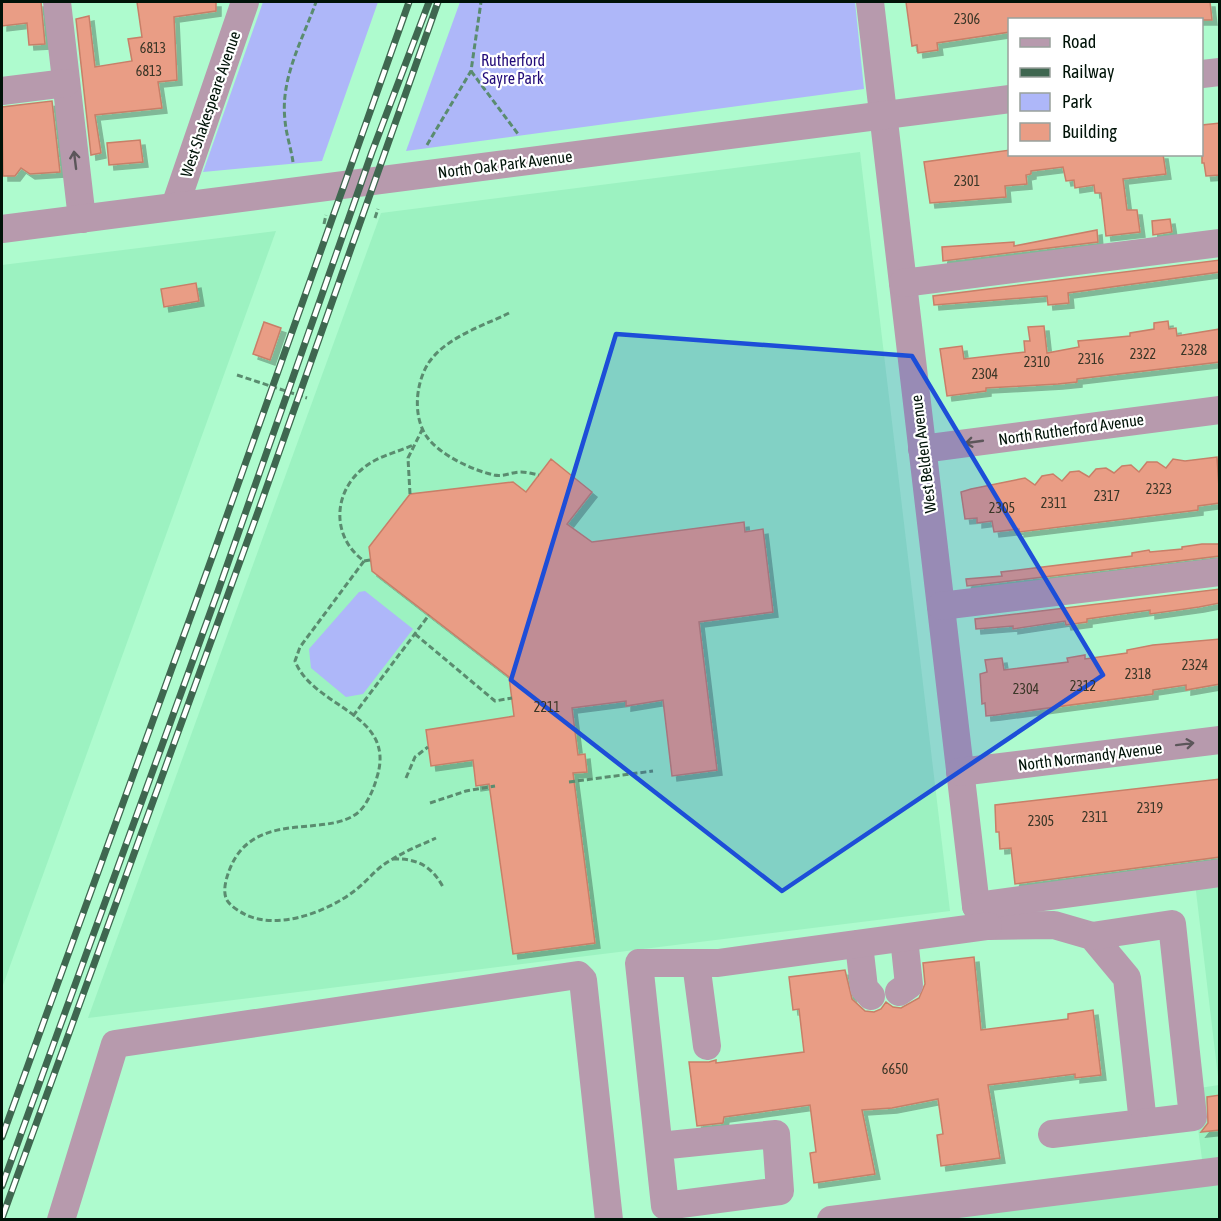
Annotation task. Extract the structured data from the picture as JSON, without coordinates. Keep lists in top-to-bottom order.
{
  "streets": {
    "street": [
      "West Shakespeare Avenue",
      "North Oak Park Avenue",
      "North Rutherford Avenue",
      "West Belden Avenue",
      "North Normandy Avenue"
    ]
  },
  "crossings": [
    ["West Shakespeare Avenue", "North Oak Park Avenue"],
    ["North Oak Park Avenue", "West Belden Avenue"],
    ["North Rutherford Avenue", "West Belden Avenue"],
    ["West Belden Avenue", "North Normandy Avenue"]
  ],
  "parks": ["Rutherford Sayre Park"],
  "house_numbers": [
    "2306",
    "6813",
    "6813",
    "2301",
    "2328",
    "2322",
    "2316",
    "2310",
    "2304",
    "2323",
    "2317",
    "2311",
    "2305",
    "2324",
    "2318",
    "2312",
    "2304",
    "2211",
    "2319",
    "2311",
    "2305",
    "6650"
  ],
  "legend": [
    "Road",
    "Railway",
    "Park",
    "Building"
  ]
}
